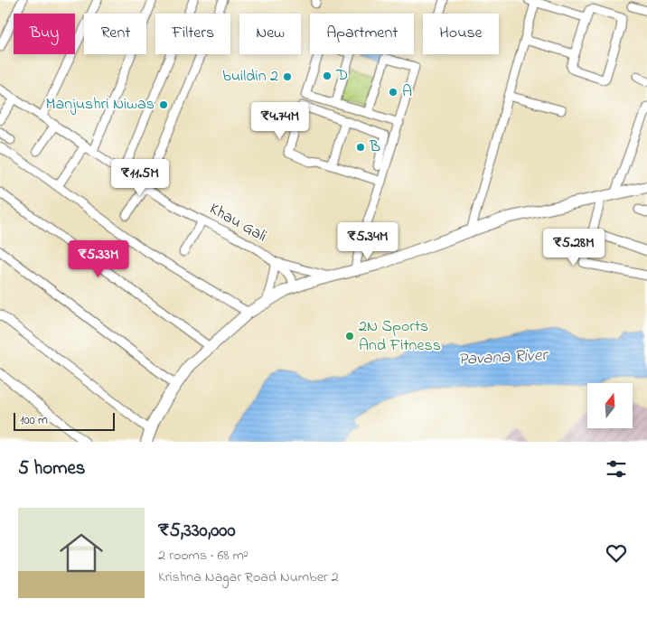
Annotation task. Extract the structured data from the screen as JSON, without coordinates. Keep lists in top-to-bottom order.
{
  "streets": {
    "street": ["Khau Gali"]
  },
  "water": ["Pavana River"],
  "places": [
    "D",
    "buildin 2",
    "A",
    "Manjushri Niwas",
    "B",
    "2N Sports And Fitness"
  ],
  "scale_bar": "100 m",
  "north": "top",
  "page": {
    "chip": [
      "Buy",
      "Rent",
      "Filters",
      "New",
      "Apartment",
      "House"
    ],
    "price": [
      "₹4.74M",
      "₹11.5M",
      "₹5.34M",
      "₹5.28M",
      "₹5.33M"
    ],
    "scale": "100 m",
    "heading": "5 homes",
    "list": [
      {
        "name": "₹5,330,000",
        "note": "2 rooms · 68 m² · Krishna Nagar Road Number 2"
      }
    ]
  }
}
